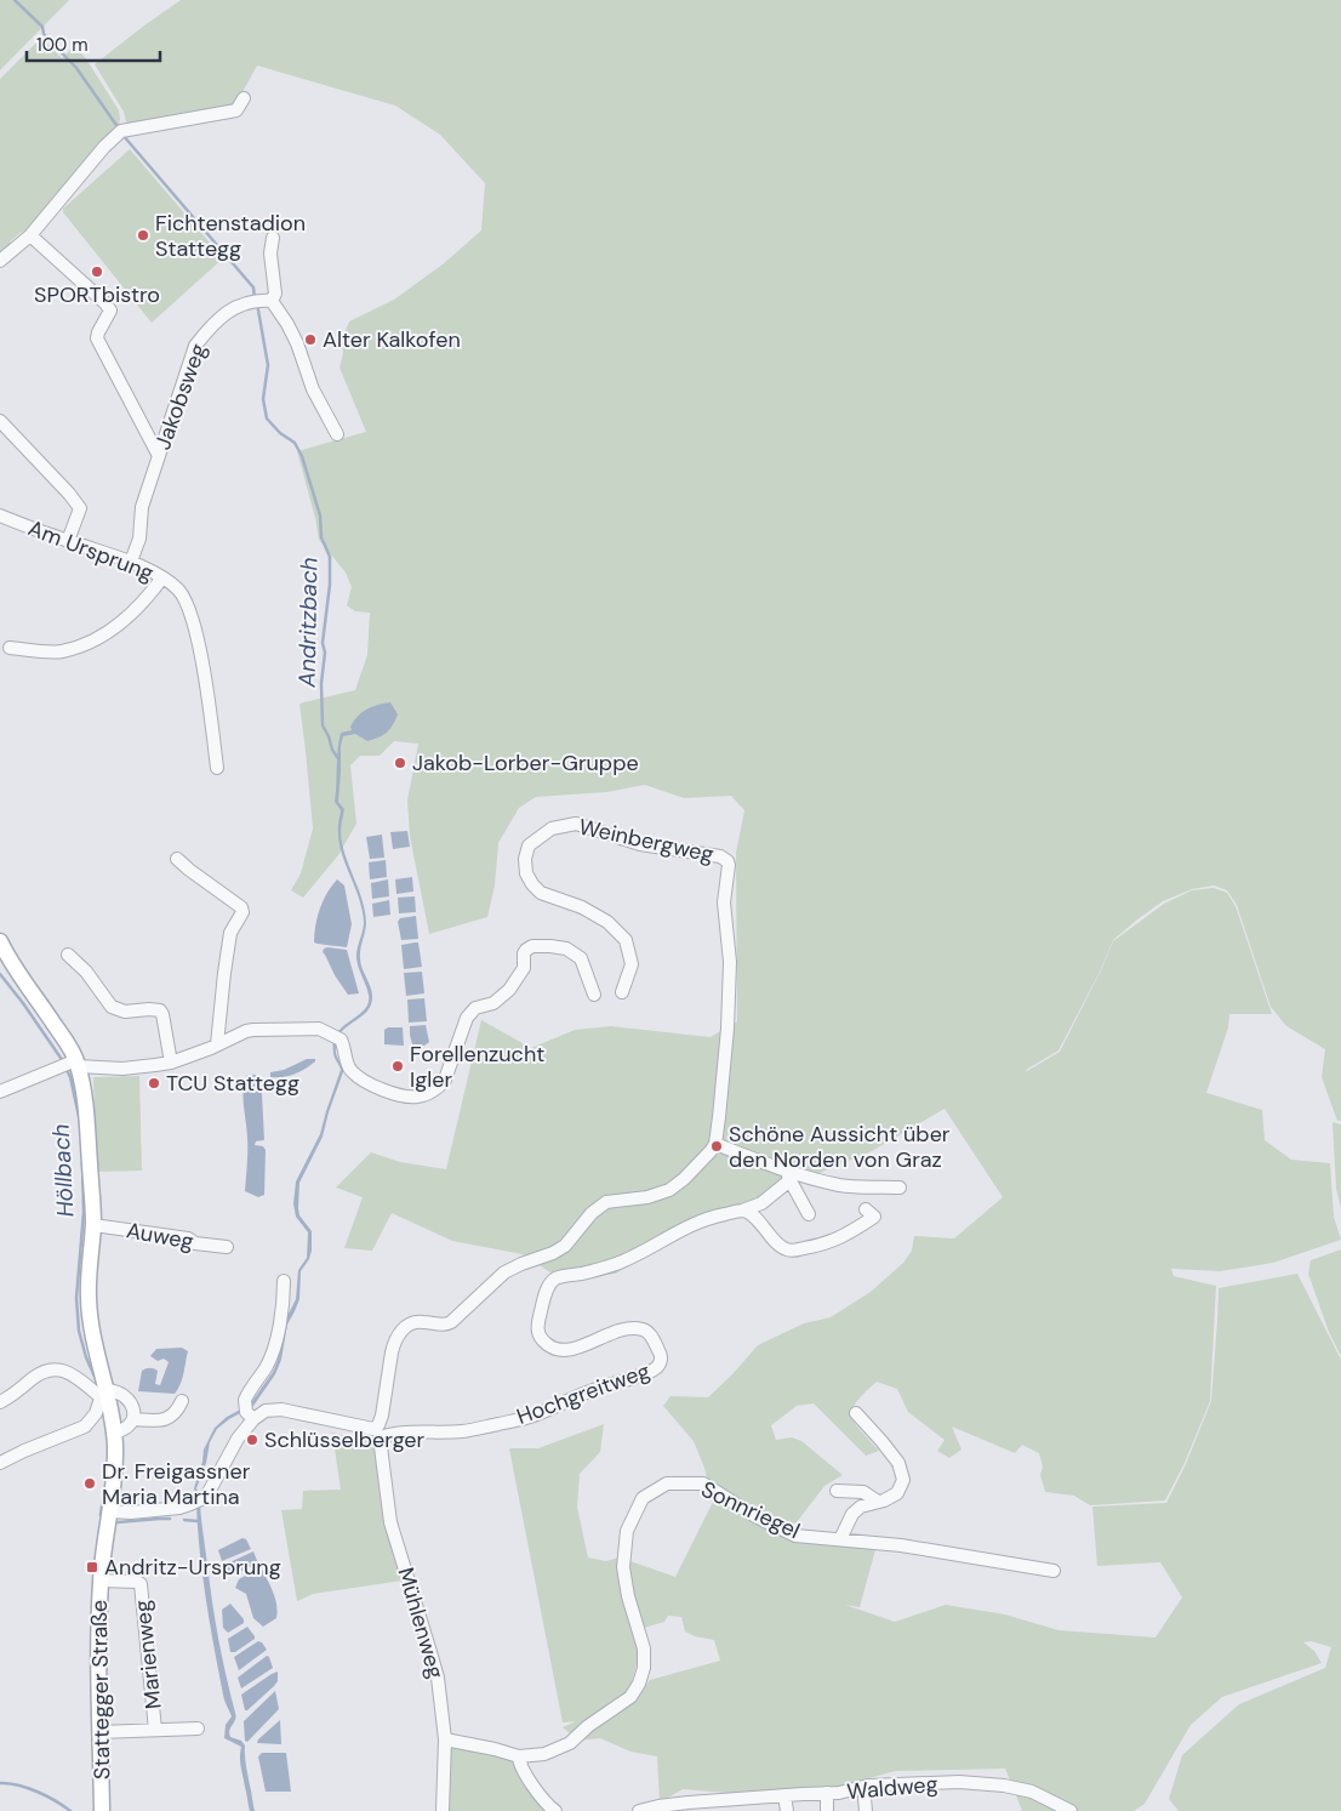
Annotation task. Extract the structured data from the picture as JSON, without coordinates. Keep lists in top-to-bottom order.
{
  "streets": {
    "main road": ["Stattegger Straße"],
    "street": [
      "Jakobsweg",
      "Am Ursprung",
      "Weinbergweg",
      "Auweg",
      "Hochgreitweg",
      "Sonnriegel",
      "Mühlenweg",
      "Marienweg",
      "Waldweg"
    ]
  },
  "crossings": [
    ["Jakobsweg", "Am Ursprung"],
    ["Auweg", "Stattegger Straße"],
    ["Hochgreitweg", "Mühlenweg"],
    ["Marienweg", "Stattegger Straße"]
  ],
  "water": ["Andritzbach", "Höllbach"],
  "places": {
    "other": [
      "Fichtenstadion Stattegg",
      "SPORTbistro",
      "Alter Kalkofen",
      "Jakob-Lorber-Gruppe",
      "Forellenzucht Igler",
      "TCU Stattegg",
      "Schöne Aussicht über den Norden von Graz",
      "Schlüsselberger",
      "Dr. Freigassner Maria Martina"
    ],
    "transit": ["Andritz-Ursprung"]
  },
  "scale_bar": "100 m"
}
